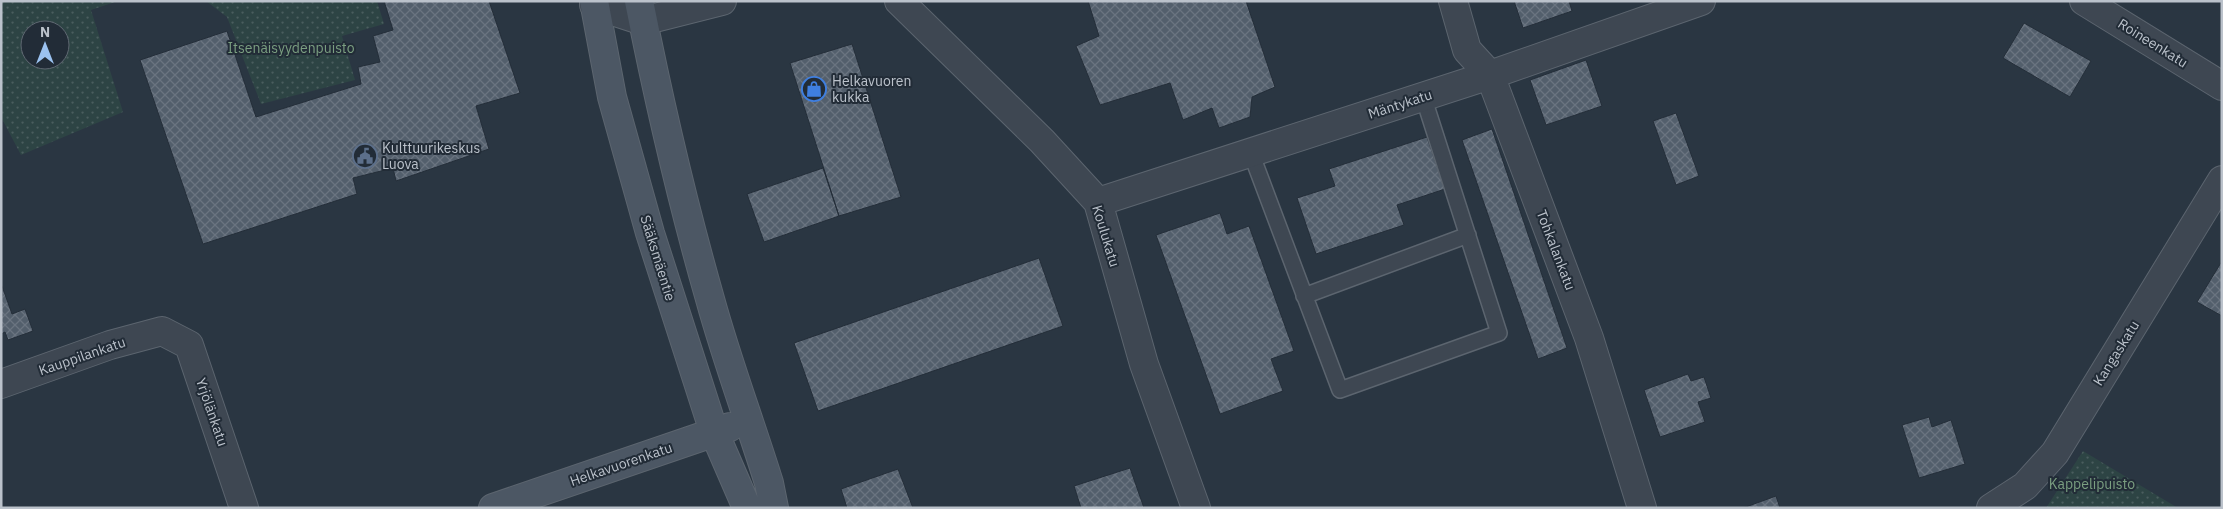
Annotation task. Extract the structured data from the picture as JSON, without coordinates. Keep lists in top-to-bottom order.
{
  "streets": {
    "main road": ["Sääksmäentie", "Helkavuorenkatu"],
    "street": [
      "Roineenkatu",
      "Mäntykatu",
      "Koulukatu",
      "Tohkalankatu",
      "Kangaskatu",
      "Kauppilankatu",
      "Yrjölänkatu"
    ]
  },
  "crossings": [
    ["Mäntykatu", "Koulukatu"],
    ["Mäntykatu", "Tohkalankatu"],
    ["Sääksmäentie", "Helkavuorenkatu"],
    ["Kauppilankatu", "Yrjölänkatu"]
  ],
  "parks": ["Itsenäisyydenpuisto", "Kappelipuisto"],
  "places": {
    "shop": ["Helkavuoren kukka"],
    "public building": ["Kulttuurikeskus Luova"]
  },
  "north": "top"
}
